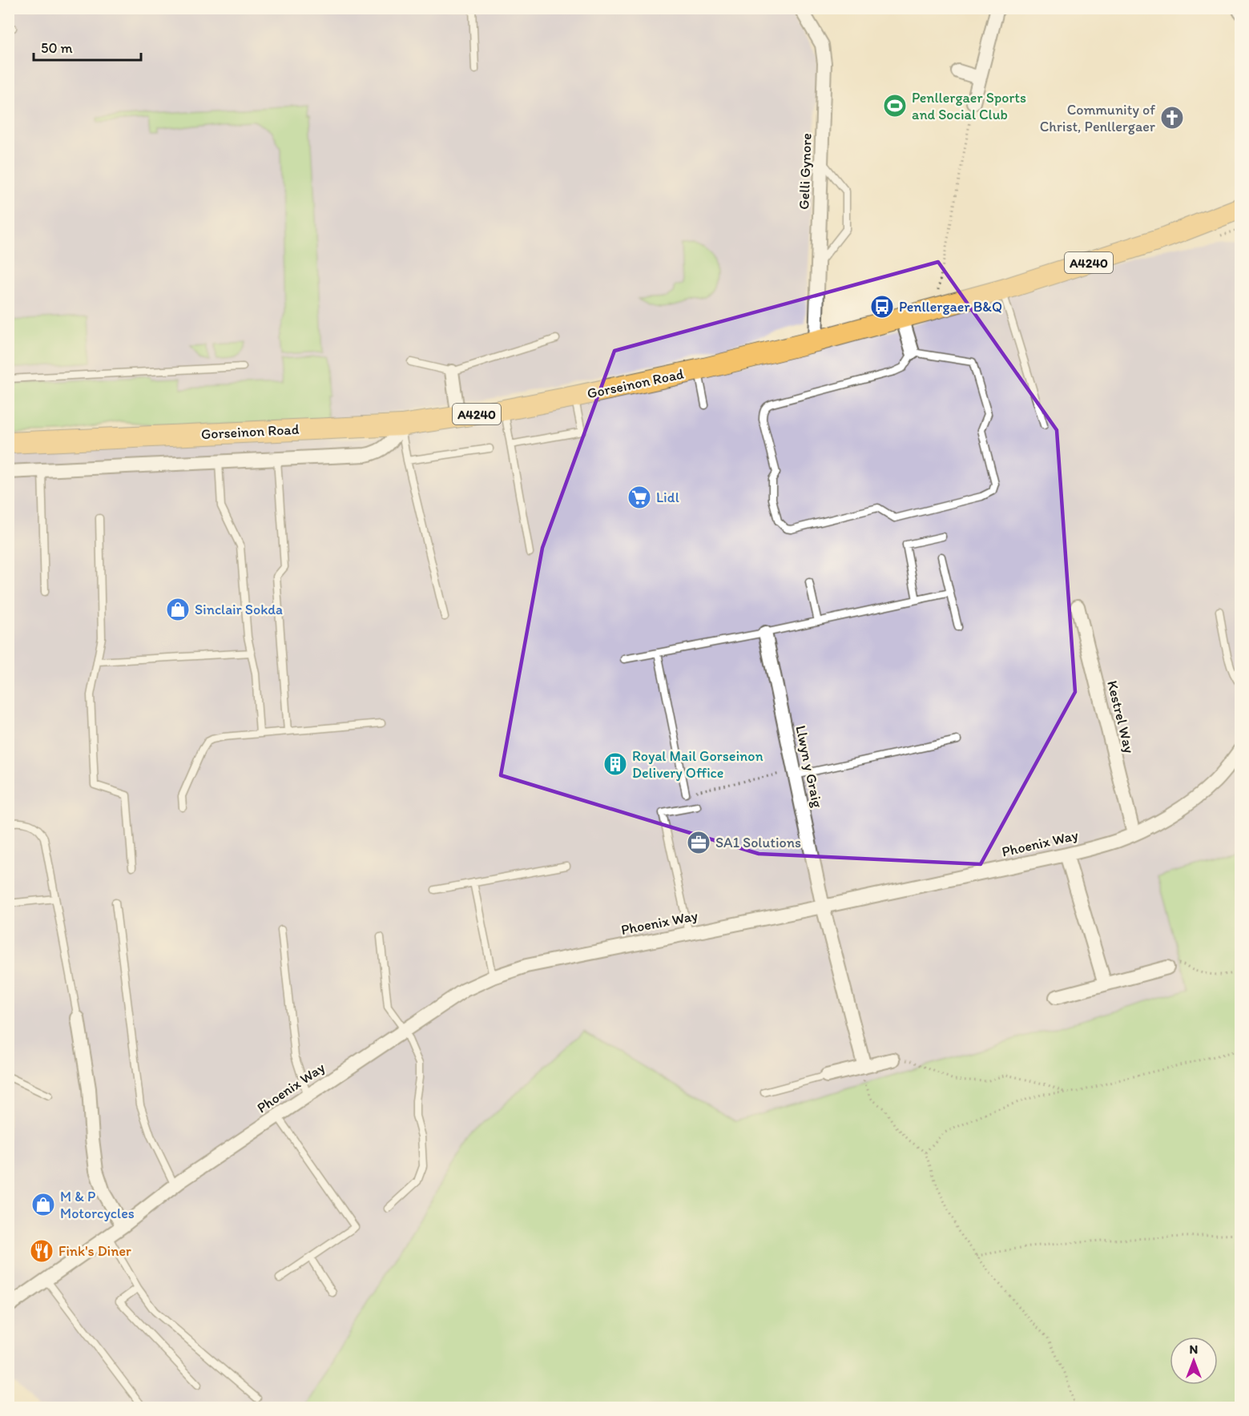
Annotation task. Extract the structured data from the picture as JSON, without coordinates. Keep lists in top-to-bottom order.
{
  "streets": {
    "main road": ["A4240", "Gorseinon Road"],
    "street": [
      "Gelli Gynore",
      "Kestrel Way",
      "Llwyn y Graig",
      "Phoenix Way"
    ]
  },
  "crossings": [
    ["Gelli Gynore", "Gorseinon Road"],
    ["Kestrel Way", "Phoenix Way"],
    ["Llwyn y Graig", "Phoenix Way"]
  ],
  "places": {
    "sports": ["Penllergaer Sports and Social Club"],
    "church": ["Community of Christ, Penllergaer"],
    "bus stop": ["Penllergaer B&Q"],
    "supermarket": ["Lidl"],
    "shop": ["Sinclair Sokda", "M & P Motorcycles"],
    "building": ["Royal Mail Gorseinon Delivery Office"],
    "office": ["SA1 Solutions"],
    "restaurant": ["Fink's Diner"]
  },
  "scale_bar": "50 m",
  "north": "top"
}
